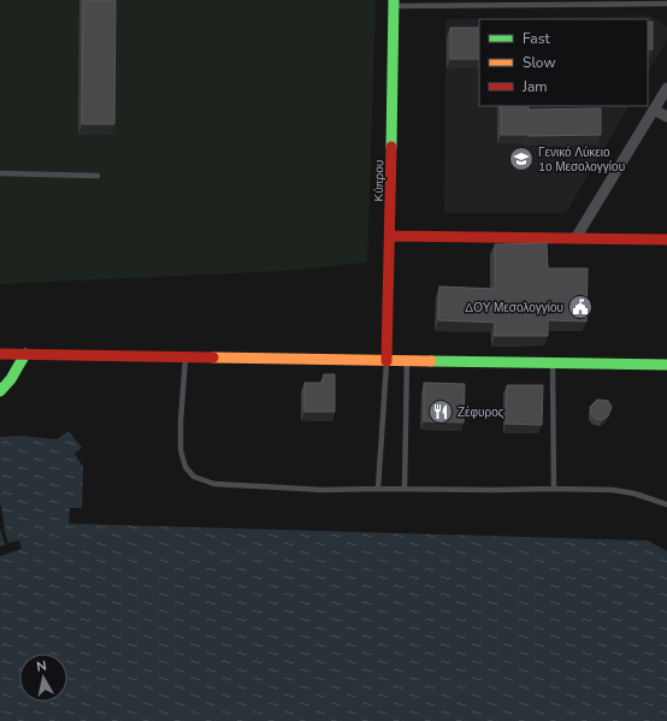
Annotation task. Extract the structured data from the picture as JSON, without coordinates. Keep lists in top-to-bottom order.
{
  "streets": {
    "street": ["Κύπρου"]
  },
  "places": {
    "school or university": ["Γενικό Λύκειο 1ο Μεσολογγίου"],
    "public building": ["ΔΟΥ Μεσολογγίου"],
    "restaurant": ["Ζέφυρος"]
  },
  "legend": ["Fast", "Slow", "Jam"],
  "north": "top"
}
